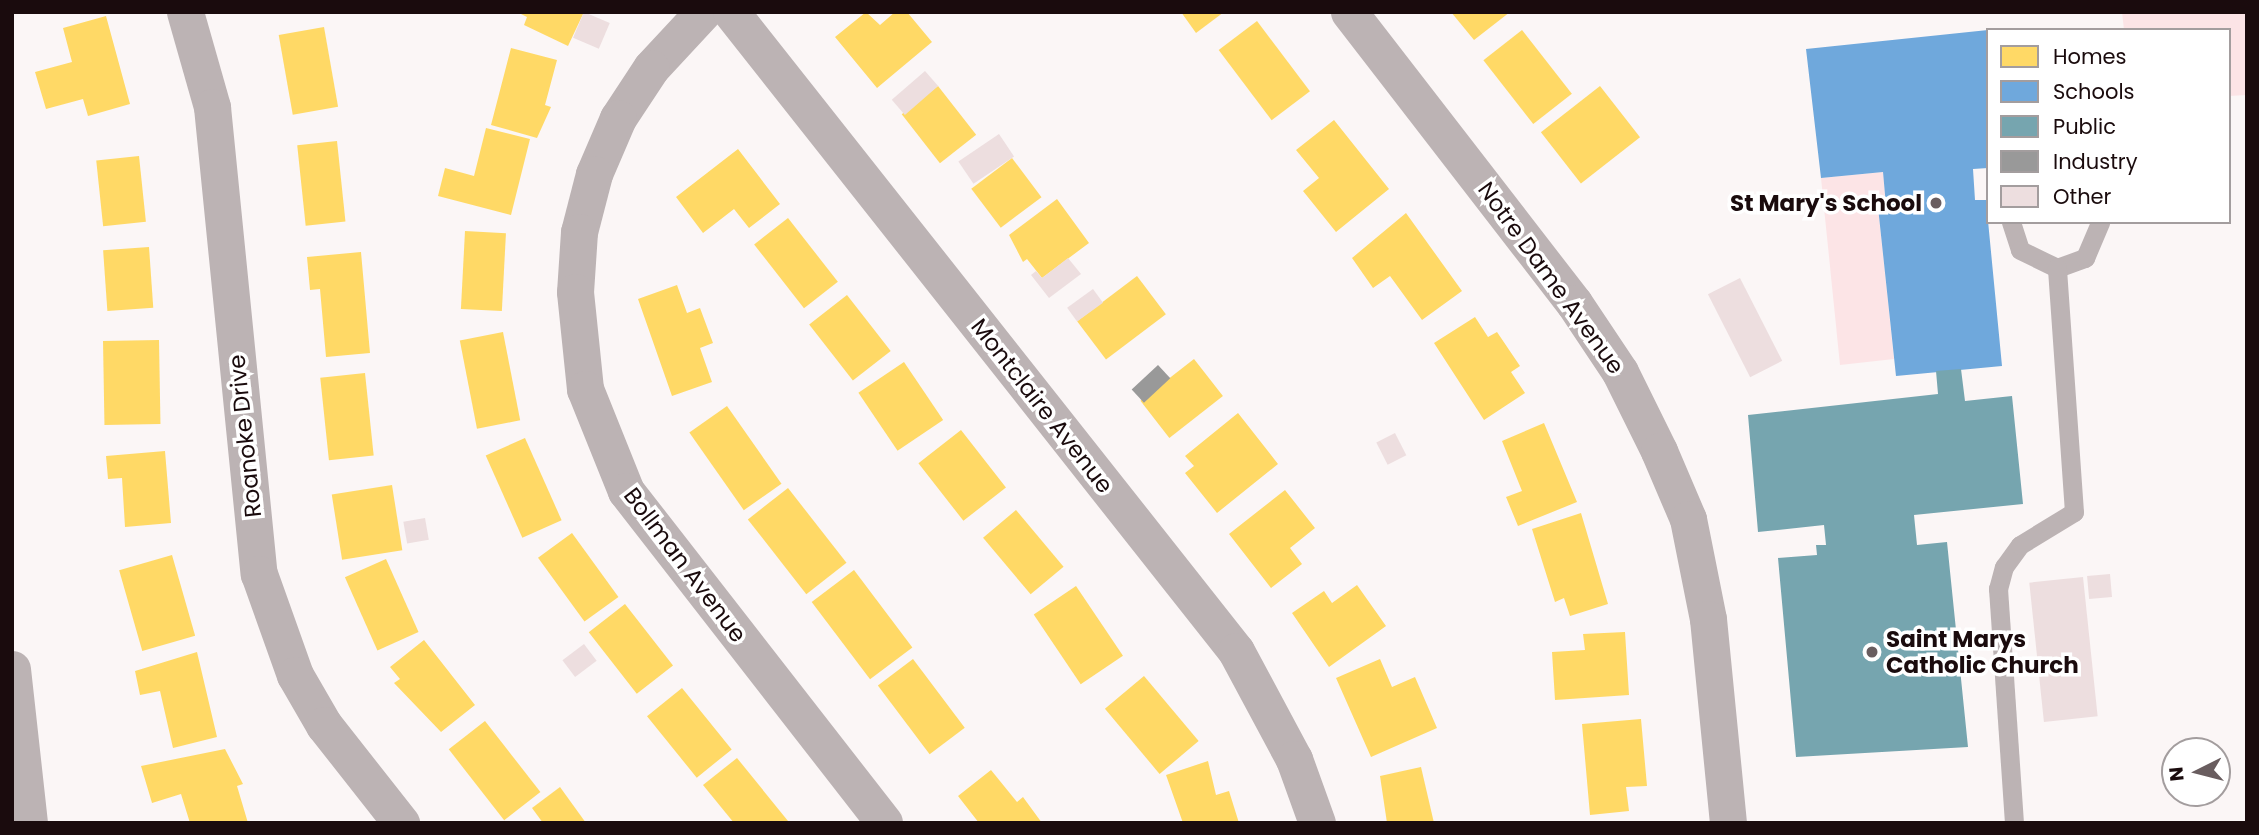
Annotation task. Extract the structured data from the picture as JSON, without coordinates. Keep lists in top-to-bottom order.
{
  "streets": {
    "street": [
      "Notre Dame Avenue",
      "Montclaire Avenue",
      "Roanoke Drive",
      "Bollman Avenue"
    ]
  },
  "places": ["St Mary's School", "Saint Marys Catholic Church"],
  "legend": [
    "Homes",
    "Schools",
    "Public",
    "Industry",
    "Other"
  ],
  "north": "left"
}
